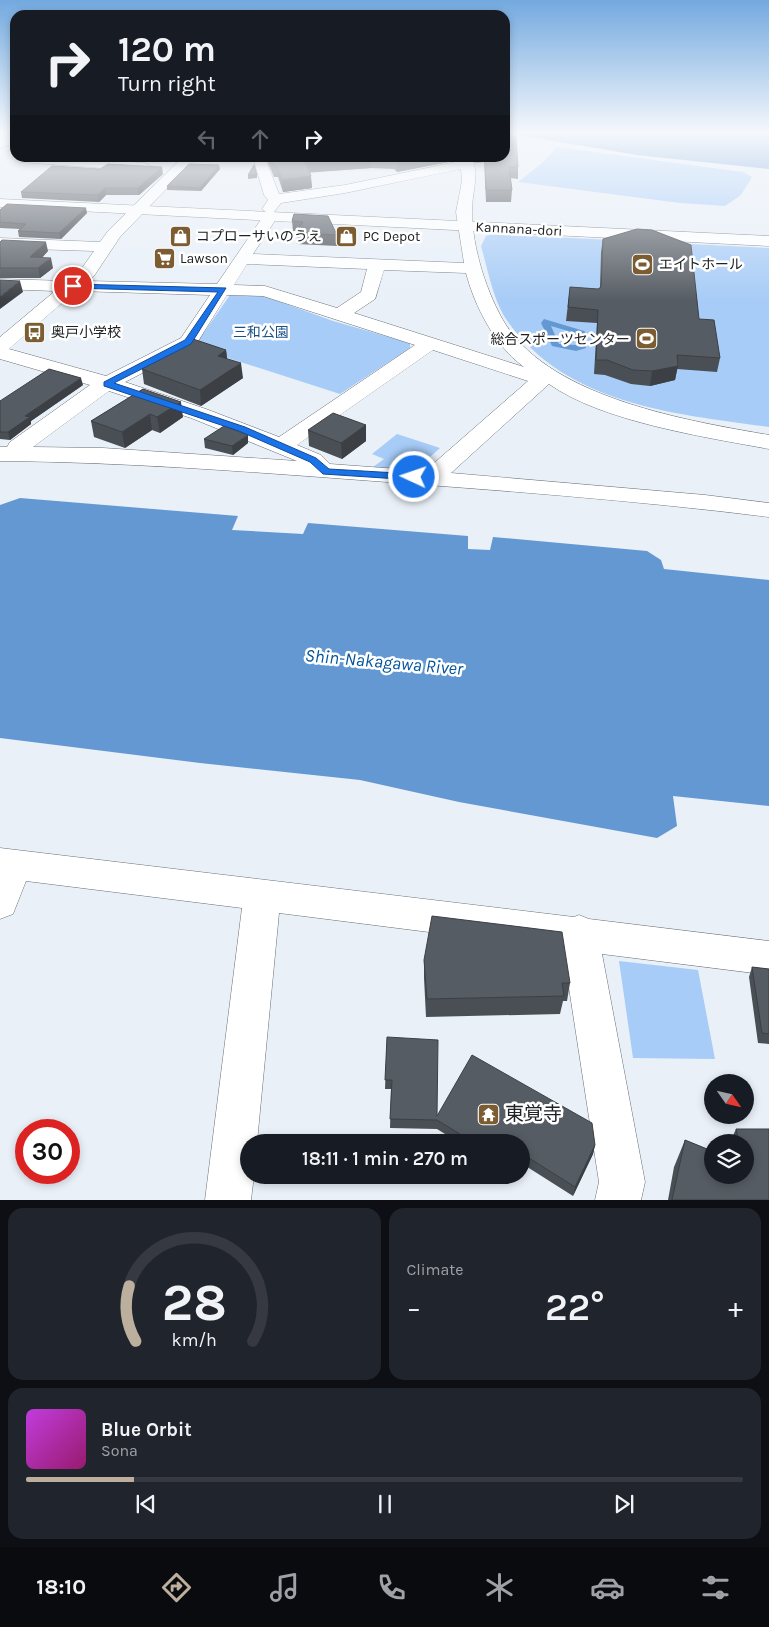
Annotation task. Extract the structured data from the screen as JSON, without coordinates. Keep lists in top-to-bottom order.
{
  "streets": {
    "street": ["Kannana-dori"]
  },
  "water": ["Shin-Nakagawa River"],
  "parks": ["三和公園"],
  "places": {
    "shop": ["コプローサいのうえ", "PC Depot"],
    "supermarket": ["Lawson"],
    "sports": ["エイトホール", "総合スポーツセンター"],
    "bus stop": ["奥戸小学校"],
    "temple": ["東覚寺"]
  },
  "north": "bottom right",
  "page": {
    "turn": ["120 m", "Turn right"],
    "limit": "30",
    "trip": "18:11 · 1 min · 270 m",
    "tile": "Climate",
    "heat": ["−", "22°", "+"],
    "song": ["Blue Orbit", "Sona"],
    "tabs": "18:10",
    "gauge": ["28", "km/h"]
  }
}
